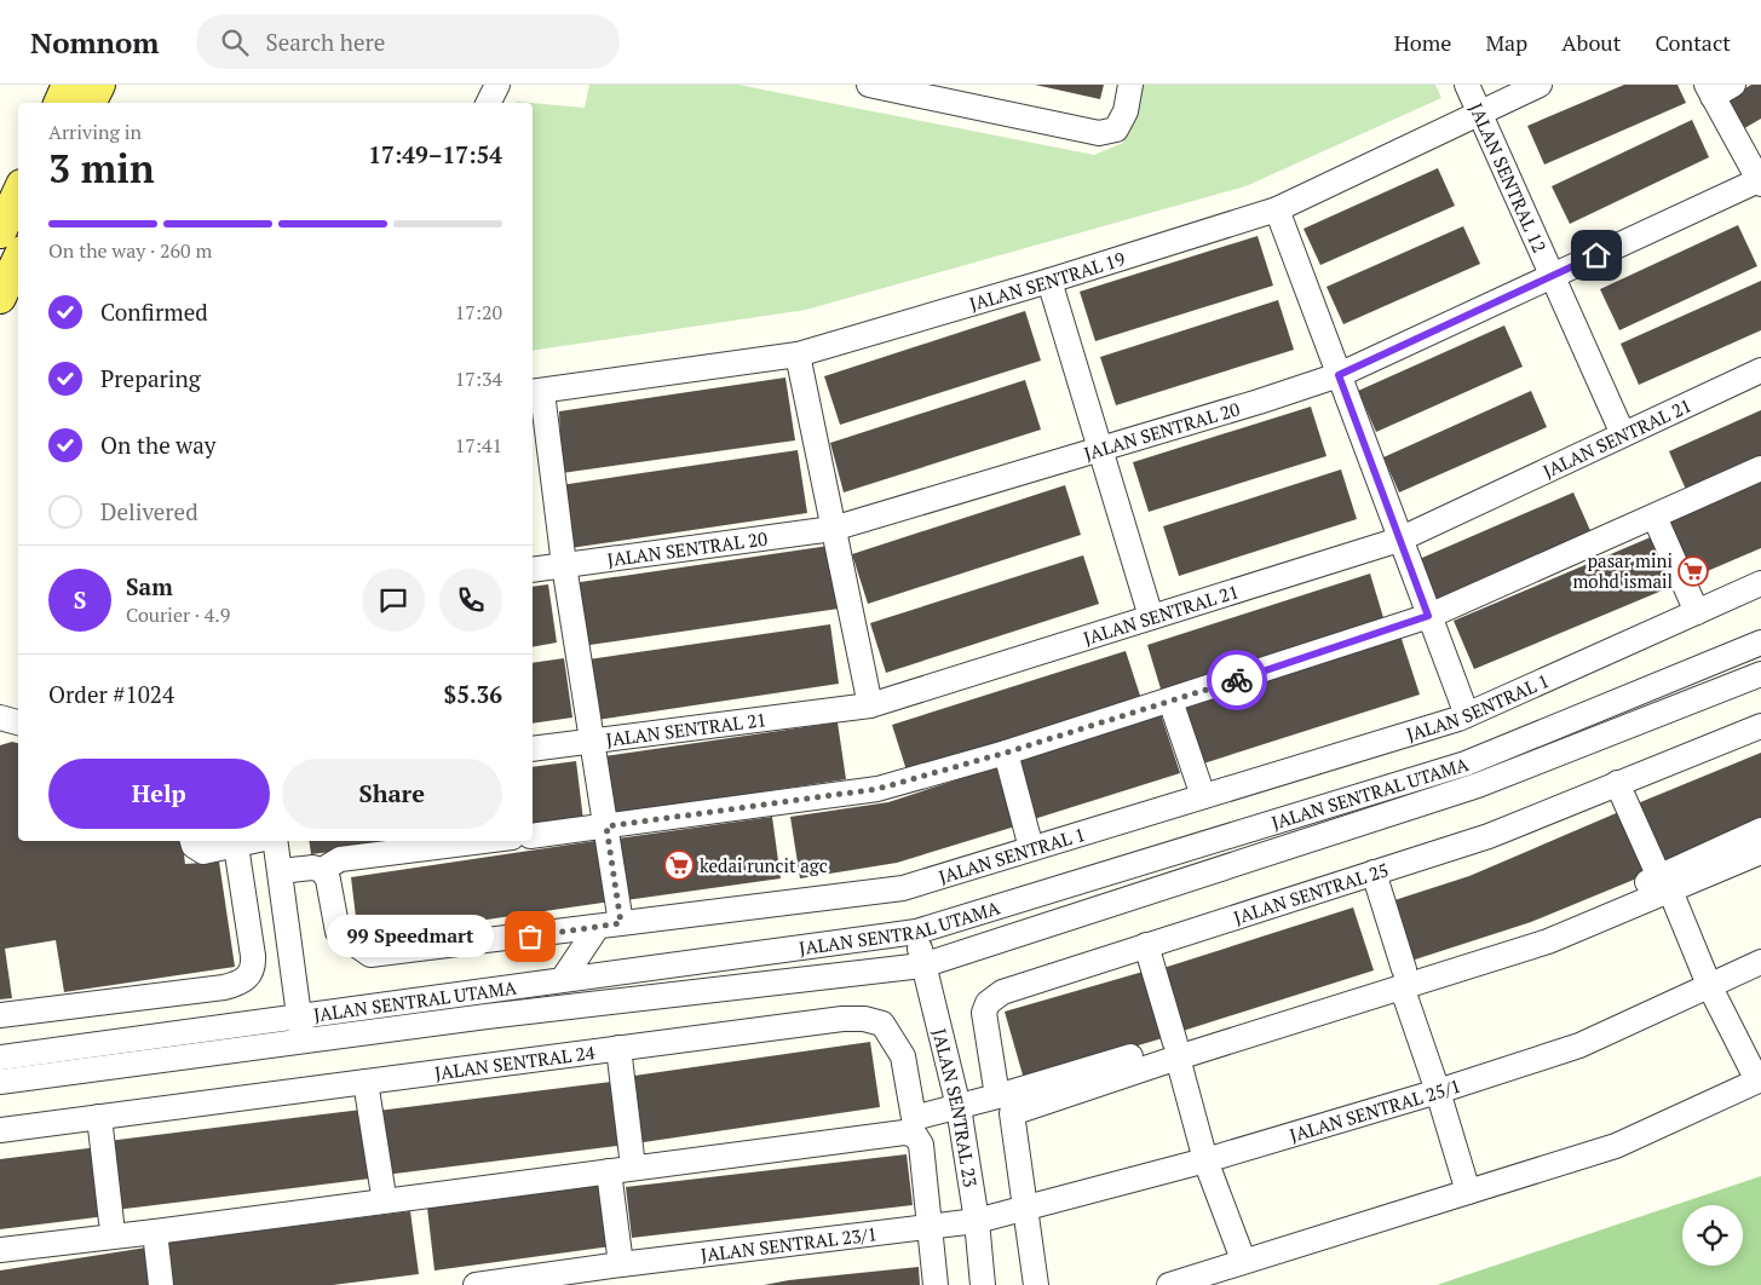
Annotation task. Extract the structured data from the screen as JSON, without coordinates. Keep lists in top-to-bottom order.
{
  "streets": {
    "street": [
      "JALAN SENTRAL 12",
      "JALAN SENTRAL 19",
      "JALAN SENTRAL 20",
      "JALAN SENTRAL 21",
      "JALAN SENTRAL 1",
      "JALAN SENTRAL UTAMA",
      "JALAN SENTRAL 25",
      "JALAN SENTRAL 24",
      "JALAN SENTRAL 23",
      "JALAN SENTRAL 25/1",
      "JALAN SENTRAL 23/1"
    ]
  },
  "crossings": [
    ["JALAN SENTRAL 12", "JALAN SENTRAL 19"],
    ["JALAN SENTRAL 12", "JALAN SENTRAL 20"],
    ["JALAN SENTRAL 12", "JALAN SENTRAL 21"],
    ["JALAN SENTRAL UTAMA", "JALAN SENTRAL 23"],
    ["JALAN SENTRAL 23", "JALAN SENTRAL 25/1"],
    ["JALAN SENTRAL 23", "JALAN SENTRAL 23/1"],
    ["JALAN SENTRAL 25/1", "JALAN SENTRAL 23/1"]
  ],
  "places": {
    "supermarket": ["pasar mini mohd ismail", "kedai runcit agc"],
    "other": ["99 Speedmart"]
  },
  "page": {
    "header": "Nomnom",
    "search": "Search here",
    "nav": [
      "Home",
      "Map",
      "About",
      "Contact"
    ],
    "heading": ["3 min", "Arriving in", "17:49–17:54"],
    "panel": [
      "Sam",
      "Courier · 4.9",
      "Order #1024",
      "$5.36"
    ],
    "bar": "On the way · 260 m",
    "list": [
      ["Confirmed", "17:20"],
      ["Preparing", "17:34"],
      ["On the way", "17:41"],
      "Delivered"
    ],
    "round": "S",
    "buttons": ["Help", "Share"],
    "bubble": "99 Speedmart"
  }
}
